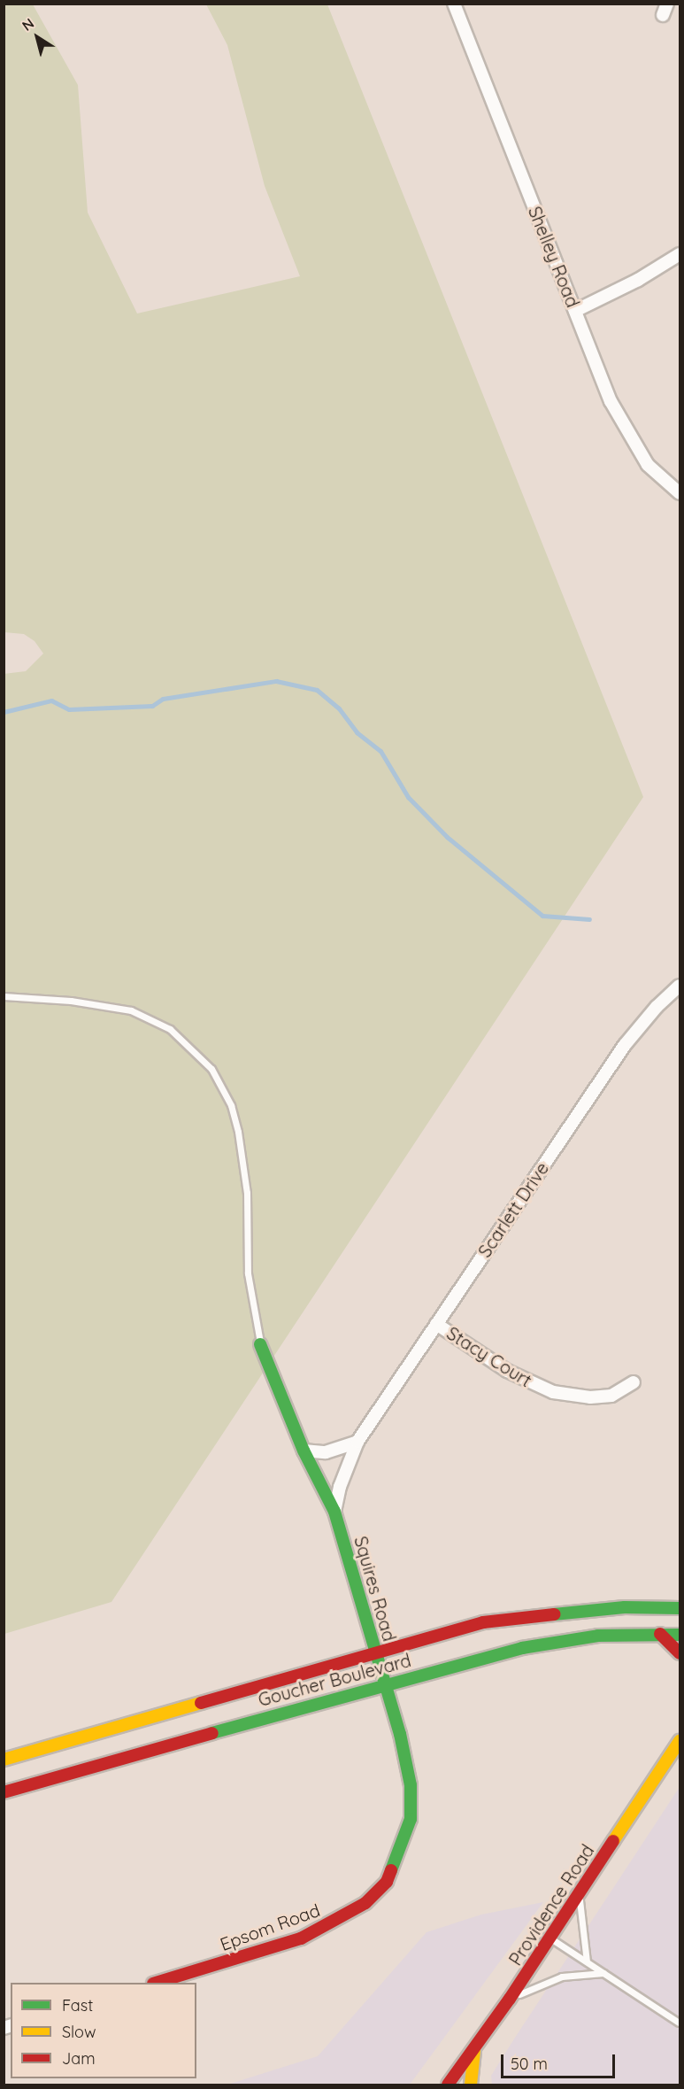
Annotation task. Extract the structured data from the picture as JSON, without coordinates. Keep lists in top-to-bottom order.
{
  "streets": {
    "main road": [
      "Squires Road",
      "Goucher Boulevard",
      "Providence Road",
      "Epsom Road"
    ],
    "street": ["Shelley Road", "Scarlett Drive", "Stacy Court"]
  },
  "crossings": [
    ["Scarlett Drive", "Stacy Court"],
    ["Scarlett Drive", "Squires Road"],
    ["Squires Road", "Goucher Boulevard"],
    ["Squires Road", "Epsom Road"]
  ],
  "legend": ["Fast", "Slow", "Jam"],
  "scale_bar": "50 m",
  "north": "top left"
}
